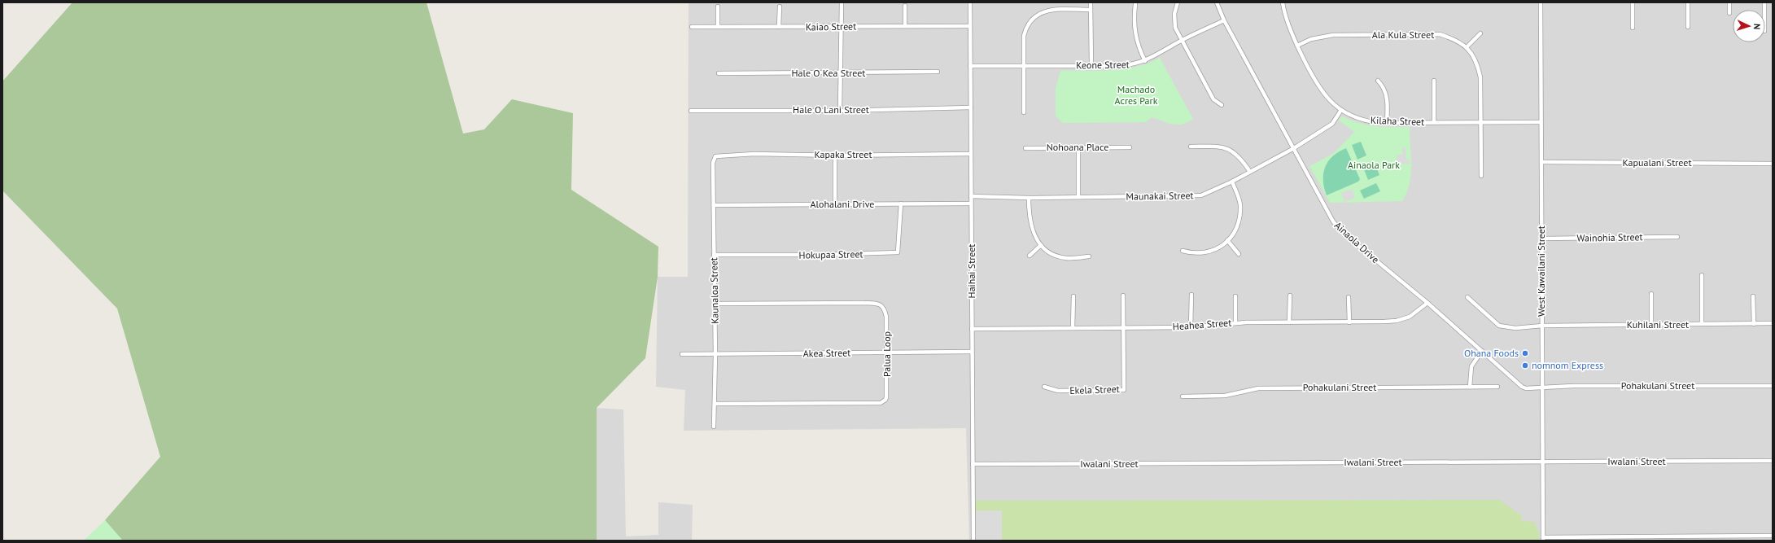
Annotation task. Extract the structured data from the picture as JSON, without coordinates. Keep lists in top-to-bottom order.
{
  "streets": {
    "street": [
      "Kaiao Street",
      "Ala Kula Street",
      "Keone Street",
      "Hale O Kea Street",
      "Hale O Lani Street",
      "Kilaha Street",
      "Nohoana Place",
      "Kapaka Street",
      "Kapualani Street",
      "Maunakai Street",
      "Alohalani Drive",
      "Wainohia Street",
      "Ainaola Drive",
      "Hokupaa Street",
      "Haihai Street",
      "West Kawailani Street",
      "Kaunaloa Street",
      "Heahea Street",
      "Kuhilani Street",
      "Akea Street",
      "Palua Loop",
      "Pohakulani Street",
      "Ekela Street",
      "Iwalani Street"
    ]
  },
  "crossings": [
    ["Kaiao Street", "Haihai Street"],
    ["Ala Kula Street", "Kilaha Street"],
    ["Keone Street", "Ainaola Drive"],
    ["Keone Street", "Haihai Street"],
    ["Hale O Lani Street", "Haihai Street"],
    ["Kilaha Street", "Maunakai Street"],
    ["Kilaha Street", "West Kawailani Street"],
    ["Kapaka Street", "Haihai Street"],
    ["Kapaka Street", "Kaunaloa Street"],
    ["Kapualani Street", "West Kawailani Street"],
    ["Maunakai Street", "Ainaola Drive"],
    ["Maunakai Street", "Haihai Street"],
    ["Alohalani Drive", "Hokupaa Street"],
    ["Alohalani Drive", "Haihai Street"],
    ["Alohalani Drive", "Kaunaloa Street"],
    ["Wainohia Street", "West Kawailani Street"],
    ["Ainaola Drive", "West Kawailani Street"],
    ["Ainaola Drive", "Heahea Street"],
    ["Ainaola Drive", "Pohakulani Street"],
    ["Hokupaa Street", "Kaunaloa Street"],
    ["Haihai Street", "Heahea Street"],
    ["Haihai Street", "Akea Street"],
    ["Haihai Street", "Iwalani Street"],
    ["West Kawailani Street", "Kuhilani Street"],
    ["West Kawailani Street", "Pohakulani Street"],
    ["West Kawailani Street", "Iwalani Street"],
    ["Kaunaloa Street", "Akea Street"],
    ["Kaunaloa Street", "Palua Loop"],
    ["Heahea Street", "Ekela Street"],
    ["Akea Street", "Palua Loop"]
  ],
  "parks": ["Machado Acres Park", "Ainaola Park"],
  "places": ["Ohana Foods", "nomnom Express"],
  "north": "right"
}
